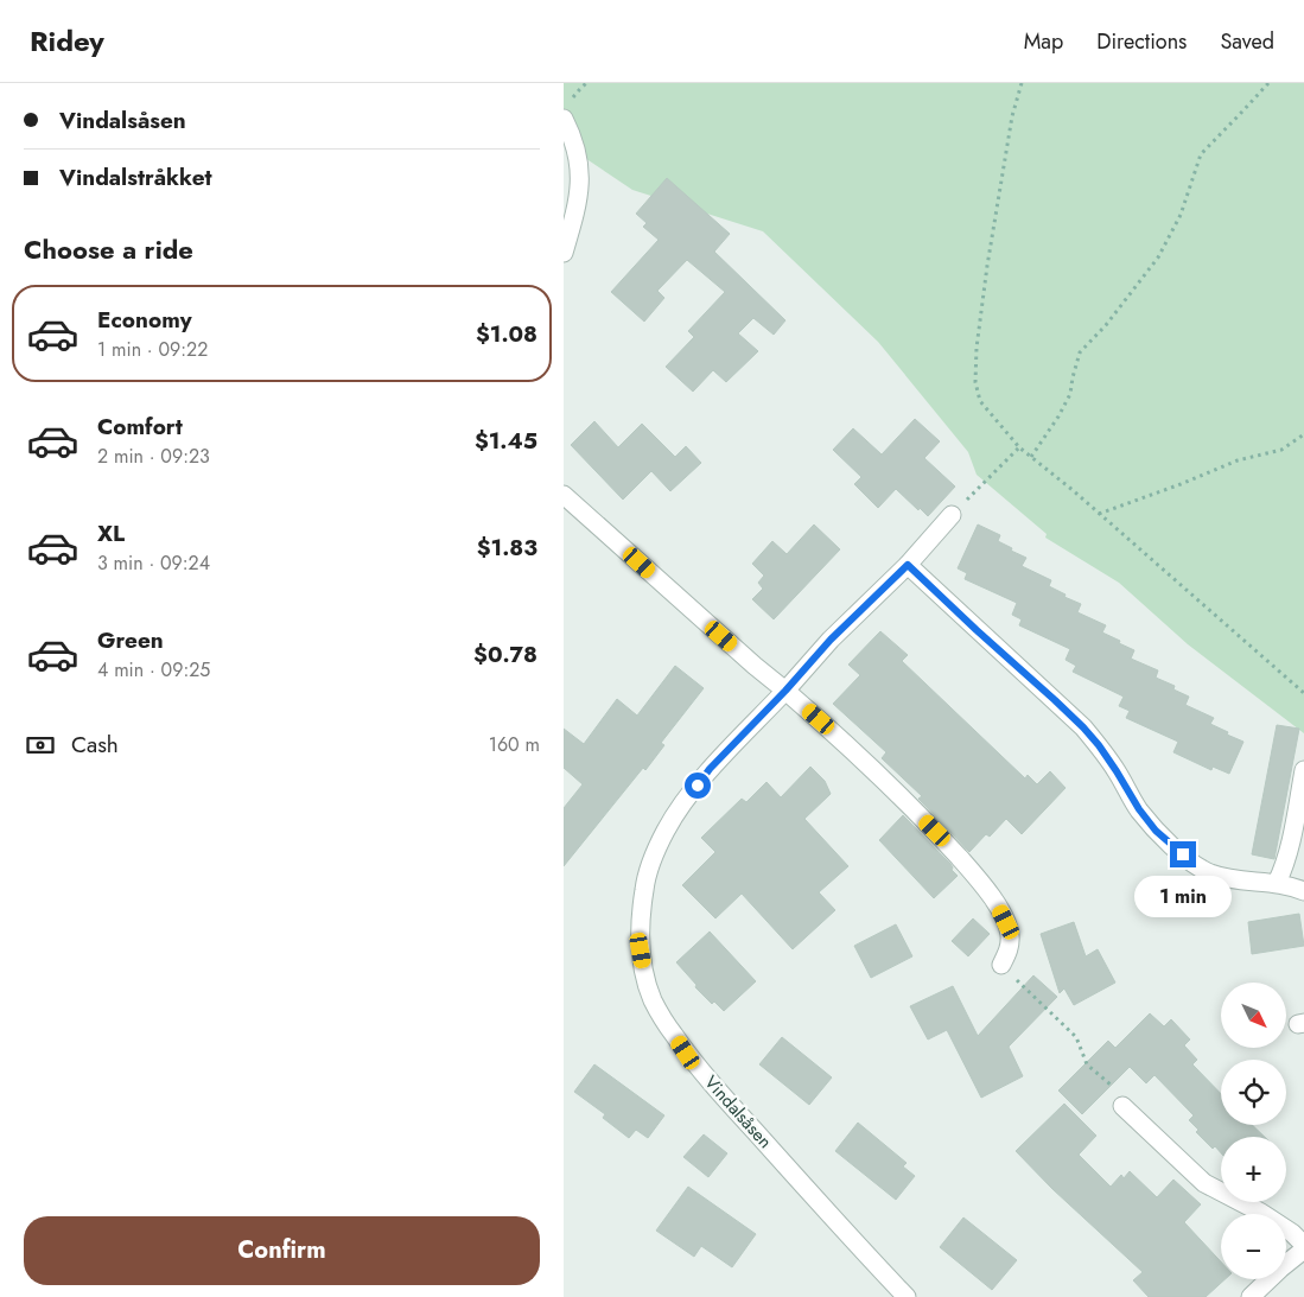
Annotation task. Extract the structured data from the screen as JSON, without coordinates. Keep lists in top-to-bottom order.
{
  "streets": {
    "street": ["Vindalsåsen"]
  },
  "north": "bottom right",
  "page": {
    "header": "Ridey",
    "nav": ["Map", "Directions", "Saved"],
    "banner": ["Vindalsåsen", "Vindalstråkket"],
    "heading": "Choose a ride",
    "list": [
      {
        "name": "Economy",
        "note": "1 min · 09:22",
        "value": "$1.08"
      },
      {
        "name": "Comfort",
        "note": "2 min · 09:23",
        "value": "$1.45"
      },
      {
        "name": "XL",
        "note": "3 min · 09:24",
        "value": "$1.83"
      },
      {
        "name": "Green",
        "note": "4 min · 09:25",
        "value": "$0.78"
      }
    ],
    "pay": ["Cash", "160 m"],
    "bubble": "1 min",
    "map_buttons": ["+", "−"],
    "buttons": "Confirm"
  }
}
